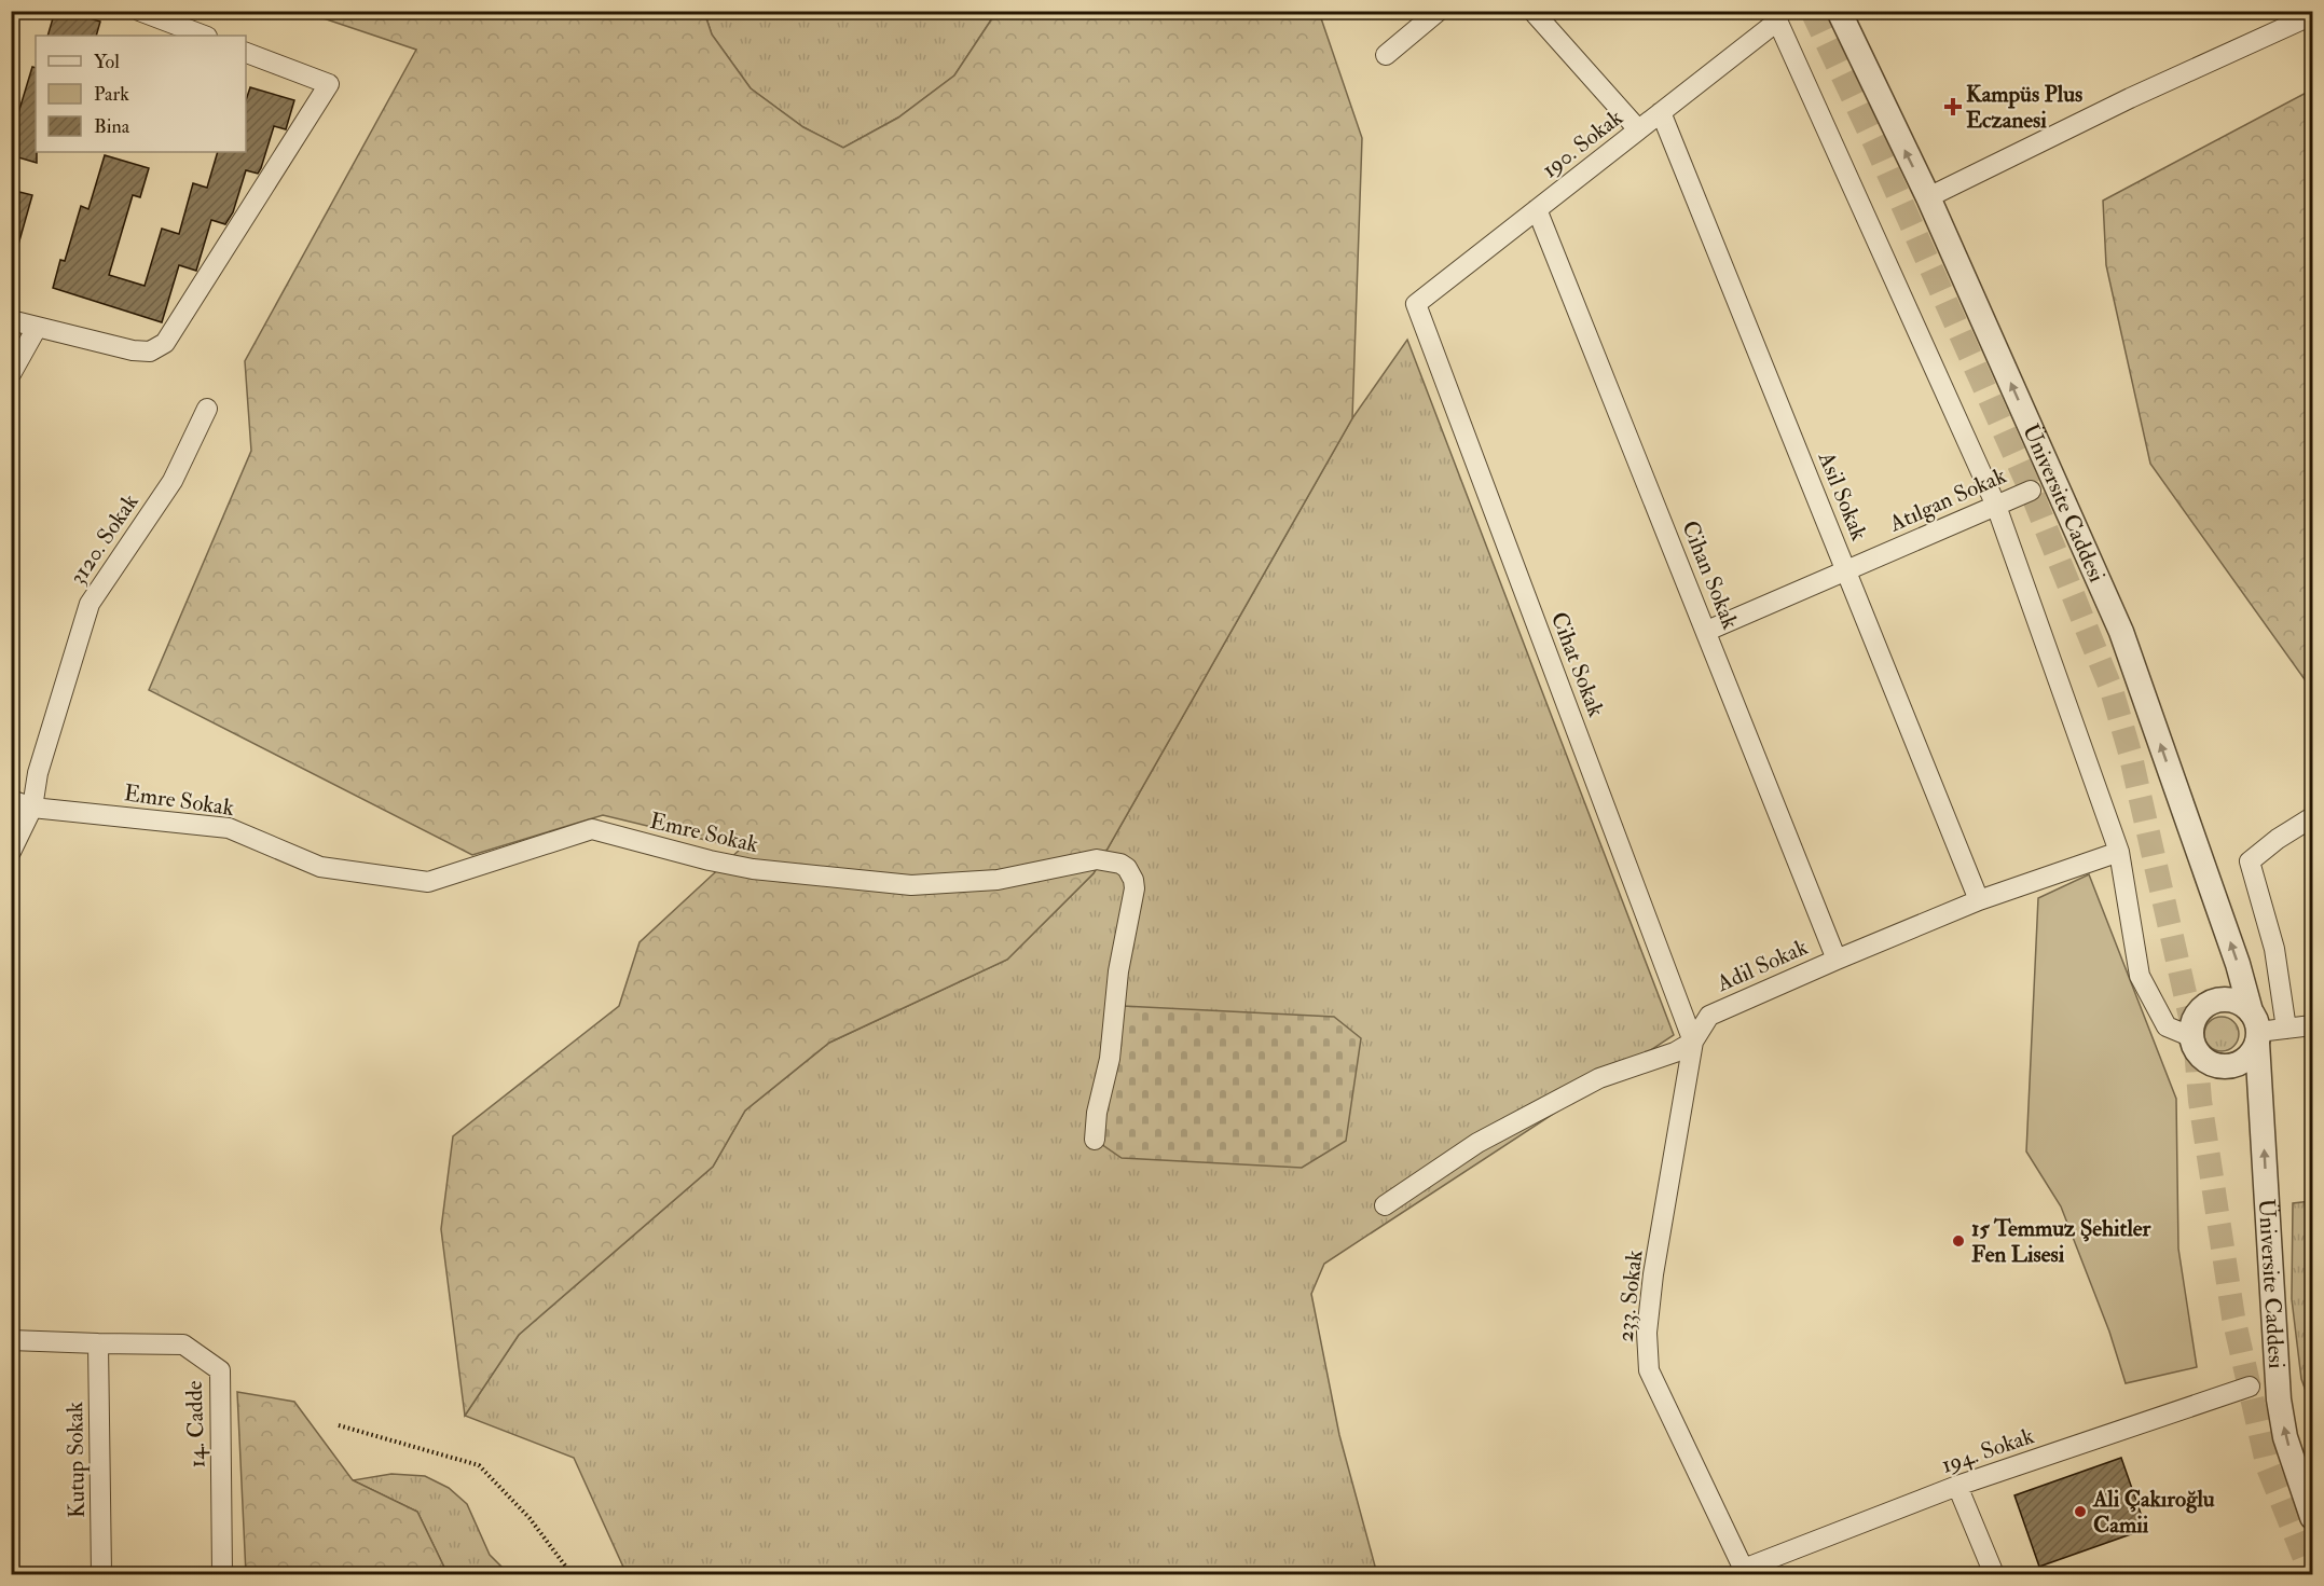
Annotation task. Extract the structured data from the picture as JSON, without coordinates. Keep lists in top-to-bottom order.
{
  "streets": {
    "street": [
      "190. Sokak",
      "Asil Sokak",
      "Atılgan Sokak",
      "Üniversite Caddesi",
      "3120. Sokak",
      "Cihan Sokak",
      "Cihat Sokak",
      "Emre Sokak",
      "Adil Sokak",
      "233. Sokak",
      "14. Cadde",
      "194. Sokak",
      "Kutup Sokak"
    ]
  },
  "crossings": [
    ["190. Sokak", "Asil Sokak"],
    ["190. Sokak", "Cihan Sokak"],
    ["190. Sokak", "Cihat Sokak"],
    ["Asil Sokak", "Atılgan Sokak"],
    ["Asil Sokak", "Adil Sokak"],
    ["Atılgan Sokak", "Cihan Sokak"],
    ["3120. Sokak", "Emre Sokak"],
    ["Cihan Sokak", "Adil Sokak"],
    ["Cihat Sokak", "Adil Sokak"],
    ["Cihat Sokak", "233. Sokak"],
    ["Adil Sokak", "233. Sokak"],
    ["233. Sokak", "194. Sokak"],
    ["14. Cadde", "Kutup Sokak"]
  ],
  "places": {
    "health": ["Kampüs Plus Eczanesi"],
    "other": ["15 Temmuz Şehitler Fen Lisesi", "Ali Çakıroğlu Camii"]
  },
  "legend": ["Yol", "Park", "Bina"]
}
